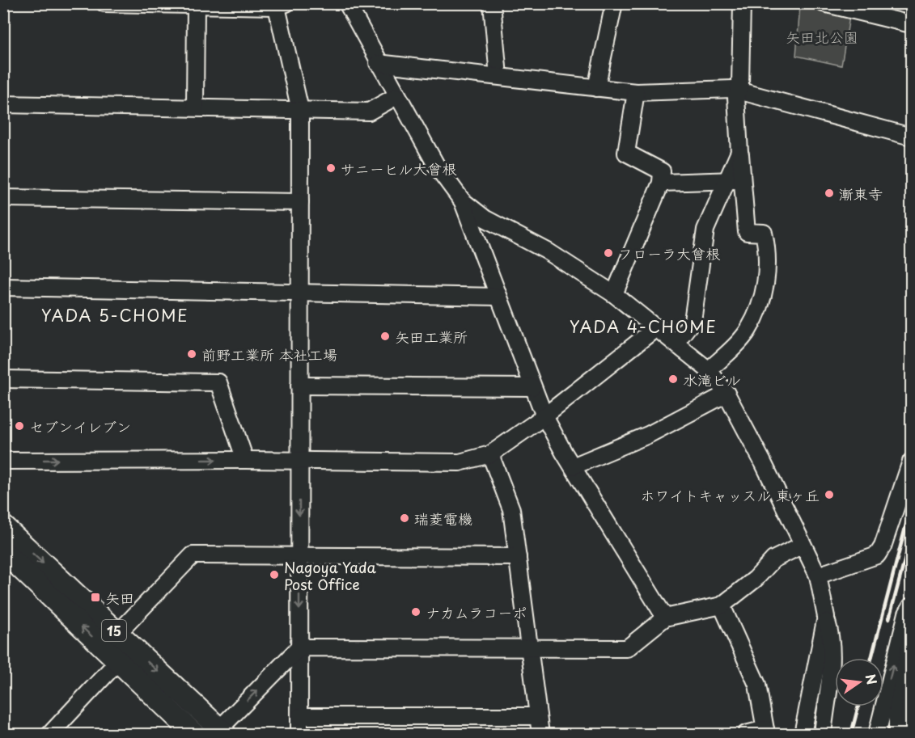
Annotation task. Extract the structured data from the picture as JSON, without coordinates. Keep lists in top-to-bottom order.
{
  "streets": {
    "main road": ["15"]
  },
  "districts": ["YADA 5-CHOME", "YADA 4-CHOME"],
  "parks": ["矢田北公園"],
  "places": {
    "other": [
      "サニーヒル大曾根",
      "漸東寺",
      "フローラ大曾根",
      "矢田工業所",
      "前野工業所 本社工場",
      "水滝ビル",
      "セブンイレブン",
      "ホワイトキャッスル 東ヶ丘",
      "瑞菱電機",
      "Nagoya Yada Post Office",
      "ナカムラコーポ"
    ],
    "transit": ["矢田"]
  },
  "north": "right"
}
